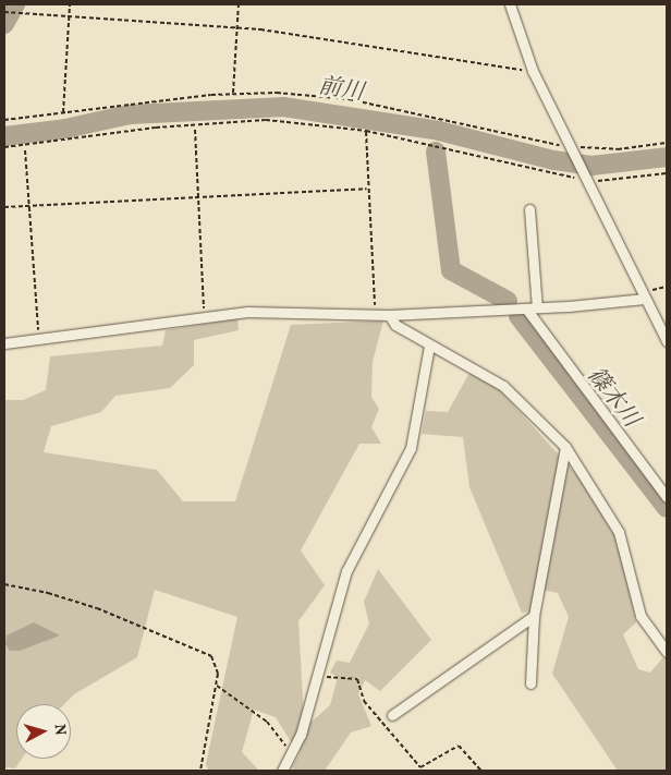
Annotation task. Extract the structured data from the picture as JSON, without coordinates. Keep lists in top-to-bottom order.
{
  "water": ["前川", "篠木川"],
  "north": "right"
}
